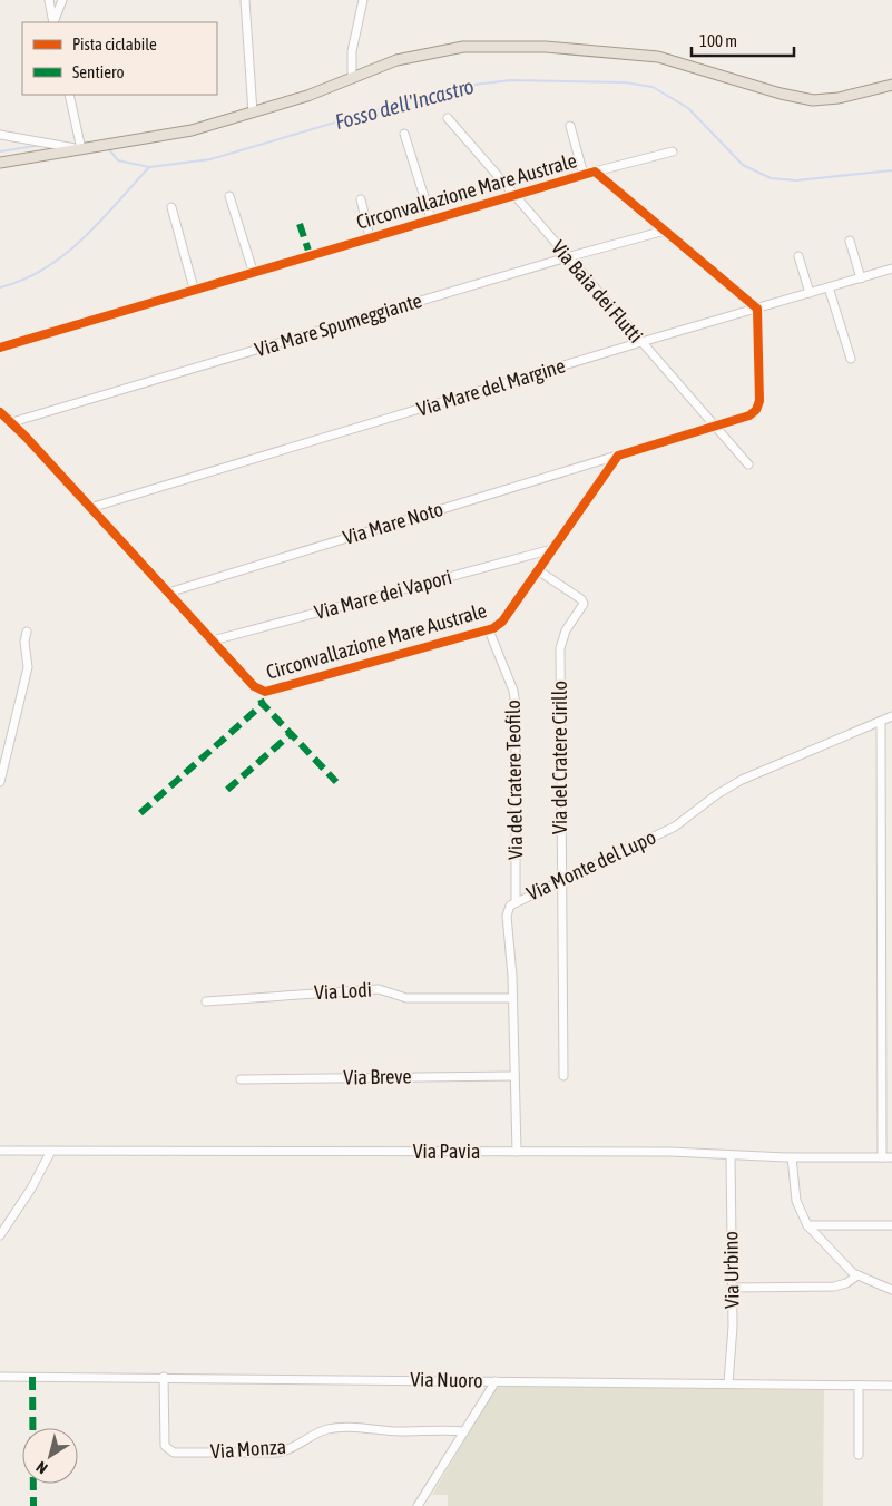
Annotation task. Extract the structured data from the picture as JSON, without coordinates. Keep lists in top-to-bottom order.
{
  "streets": {
    "street": [
      "Circonvallazione Mare Australe",
      "Via Baia dei Flutti",
      "Via Mare Spumeggiante",
      "Via Mare del Margine",
      "Via Mare Noto",
      "Via Mare dei Vapori",
      "Via del Cratere Cirillo",
      "Via del Cratere Teofilo",
      "Via Monte del Lupo",
      "Via Lodi",
      "Via Breve",
      "Via Pavia",
      "Via Urbino",
      "Via Nuoro",
      "Via Monza"
    ]
  },
  "crossings": [
    ["Circonvallazione Mare Australe", "Via Baia dei Flutti"],
    ["Circonvallazione Mare Australe", "Via Mare Spumeggiante"],
    ["Circonvallazione Mare Australe", "Via Mare del Margine"],
    ["Circonvallazione Mare Australe", "Via Mare Noto"],
    ["Circonvallazione Mare Australe", "Via Mare dei Vapori"],
    ["Circonvallazione Mare Australe", "Via del Cratere Cirillo"],
    ["Circonvallazione Mare Australe", "Via del Cratere Teofilo"],
    ["Via Baia dei Flutti", "Via Mare Spumeggiante"],
    ["Via Baia dei Flutti", "Via Mare del Margine"],
    ["Via del Cratere Cirillo", "Via Monte del Lupo"],
    ["Via del Cratere Teofilo", "Via Monte del Lupo"],
    ["Via Monte del Lupo", "Via Lodi"],
    ["Via Monte del Lupo", "Via Breve"],
    ["Via Monte del Lupo", "Via Pavia"],
    ["Via Pavia", "Via Urbino"],
    ["Via Urbino", "Via Nuoro"],
    ["Via Nuoro", "Via Monza"]
  ],
  "water": ["Fosso dell'Incastro"],
  "legend": ["Pista ciclabile", "Sentiero"],
  "scale_bar": "100 m",
  "north": "bottom left"
}
